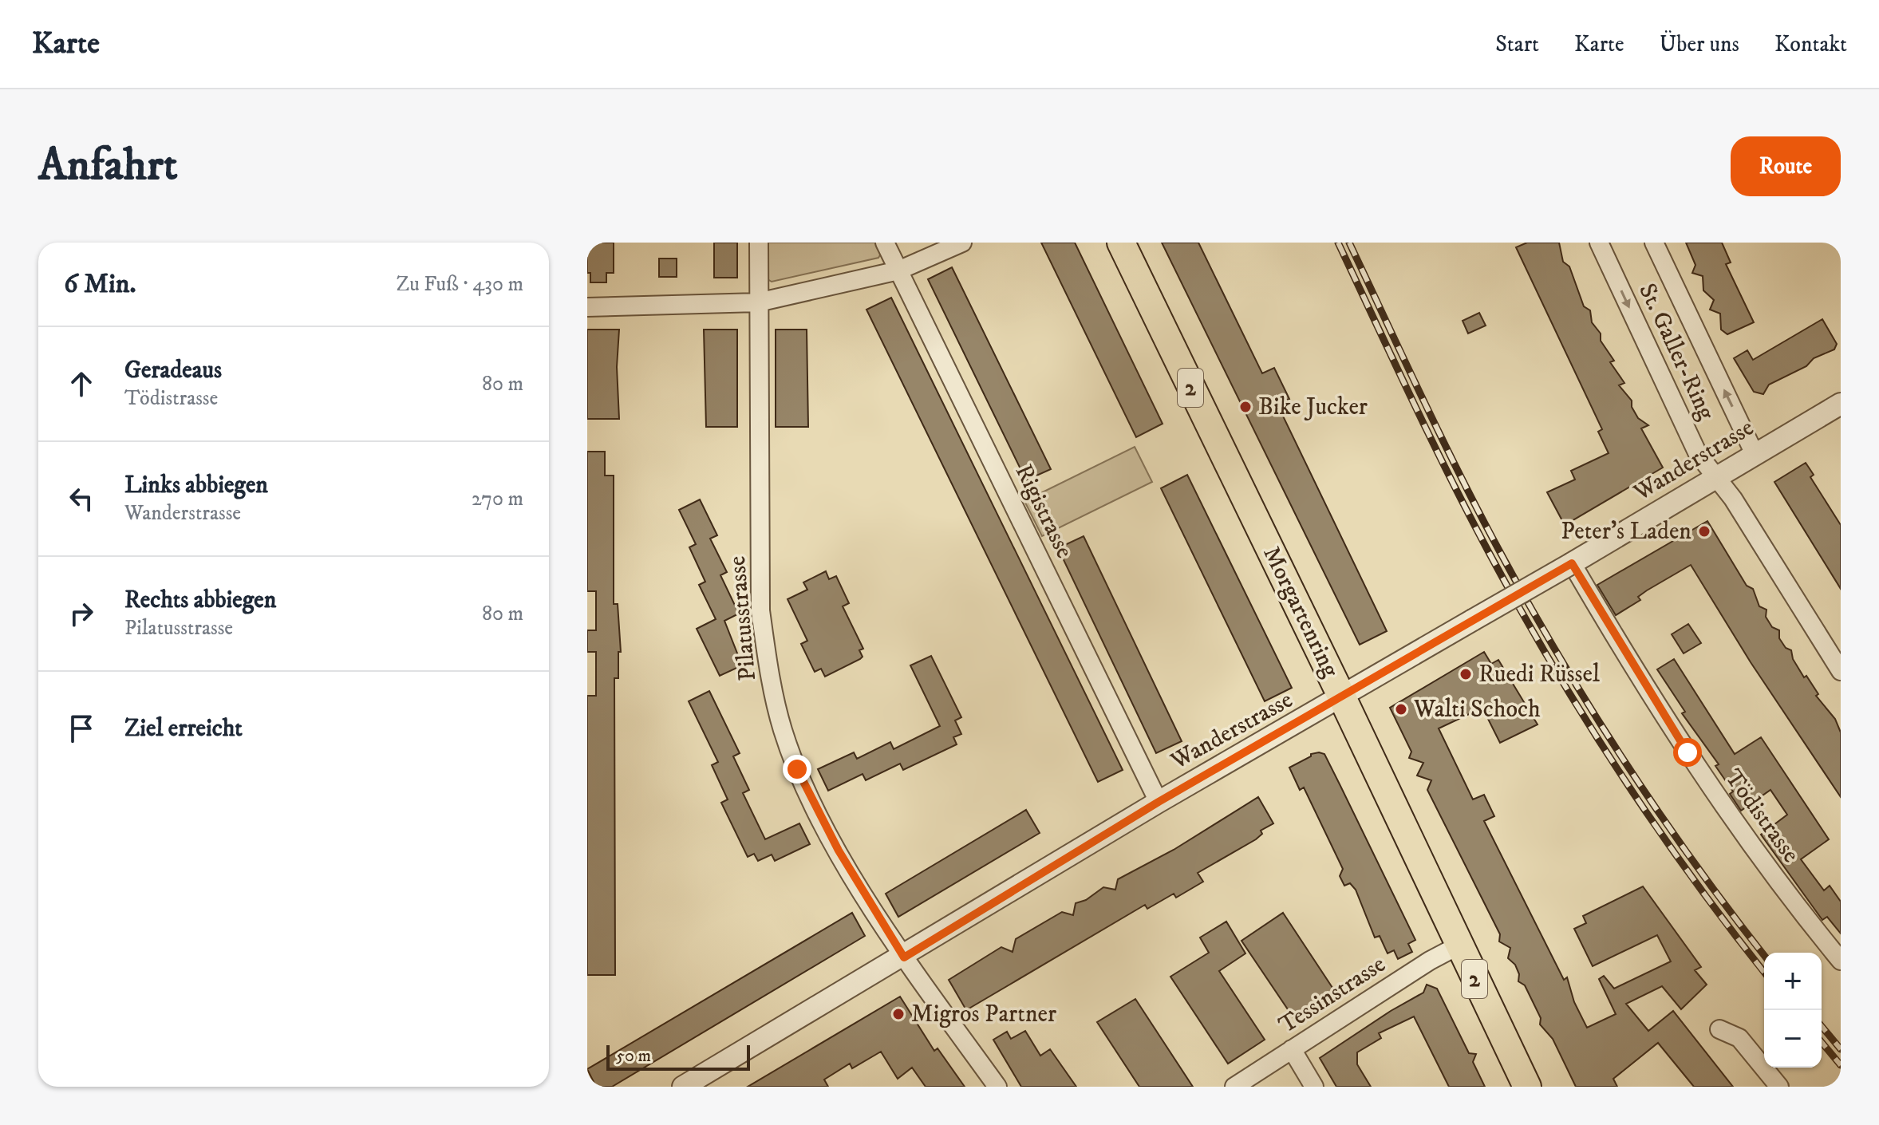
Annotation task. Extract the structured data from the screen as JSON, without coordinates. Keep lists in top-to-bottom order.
{
  "streets": {
    "main road": ["2", "Morgartenring"],
    "street": [
      "St. Galler-Ring",
      "Wanderstrasse",
      "Rigistrasse",
      "Pilatusstrasse",
      "Tödistrasse",
      "Tessinstrasse"
    ]
  },
  "crossings": [
    ["St. Galler-Ring", "Wanderstrasse"],
    ["Wanderstrasse", "Rigistrasse"],
    ["Wanderstrasse", "Morgartenring"],
    ["Wanderstrasse", "Pilatusstrasse"],
    ["Wanderstrasse", "Tödistrasse"],
    ["Morgartenring", "Tessinstrasse"]
  ],
  "places": [
    "Bike Jucker",
    "Peter's Laden",
    "Ruedi Rüssel",
    "Walti Schoch",
    "Migros Partner"
  ],
  "scale_bar": "50 m",
  "page": {
    "header": "Karte",
    "nav": [
      "Start",
      "Karte",
      "Über uns",
      "Kontakt"
    ],
    "buttons": "Route",
    "title": "Anfahrt",
    "heading": ["6 Min.", "Zu Fuß · 430 m"],
    "list": [
      ["Geradeaus", "Tödistrasse", "80 m"],
      ["Links abbiegen", "Wanderstrasse", "270 m"],
      ["Rechts abbiegen", "Pilatusstrasse", "80 m"],
      "Ziel erreicht"
    ],
    "map_buttons": ["+", "−"],
    "scale": "50 m"
  }
}
